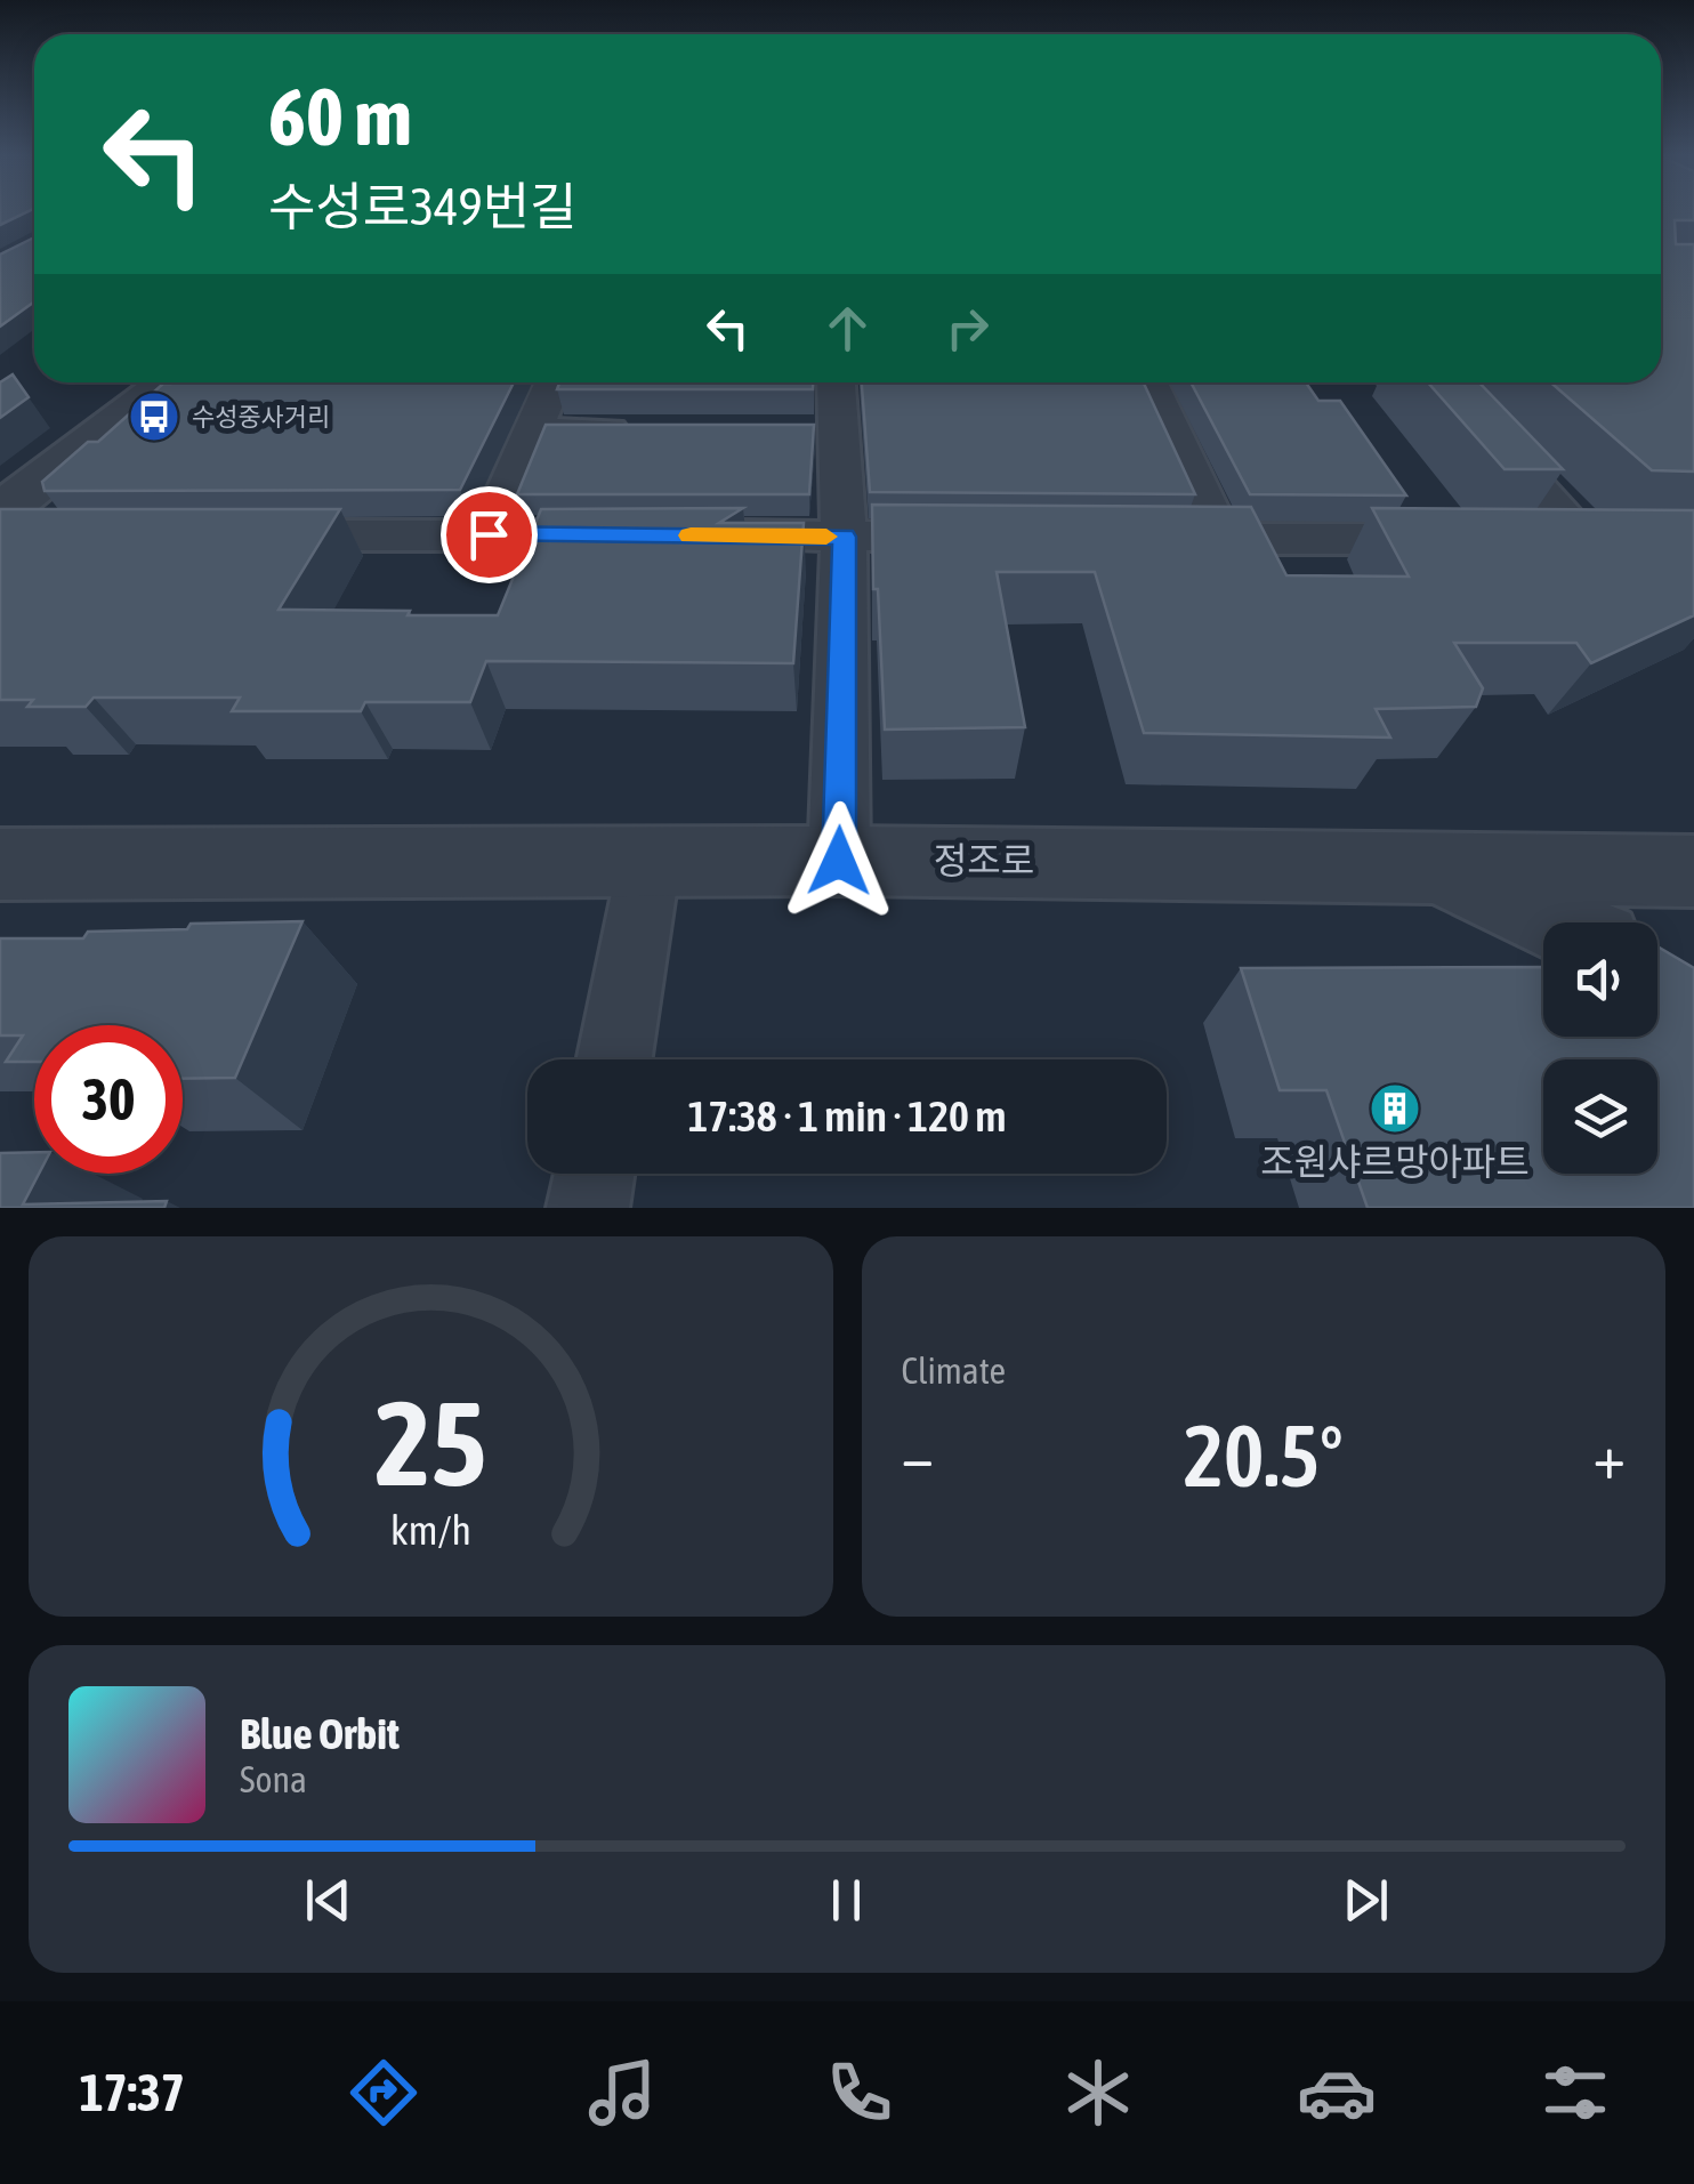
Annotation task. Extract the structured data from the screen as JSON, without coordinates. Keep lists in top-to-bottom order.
{
  "streets": {
    "street": ["정조로"]
  },
  "places": {
    "bus stop": ["수성중사거리"],
    "building": ["조원샤르망아파트"]
  },
  "page": {
    "turn": ["60 m", "수성로349번길"],
    "limit": "30",
    "trip": "17:38 · 1 min · 120 m",
    "tile": "Climate",
    "heat": ["−", "20.5°", "+"],
    "song": ["Blue Orbit", "Sona"],
    "tabs": "17:37",
    "gauge": ["25", "km/h"]
  }
}
